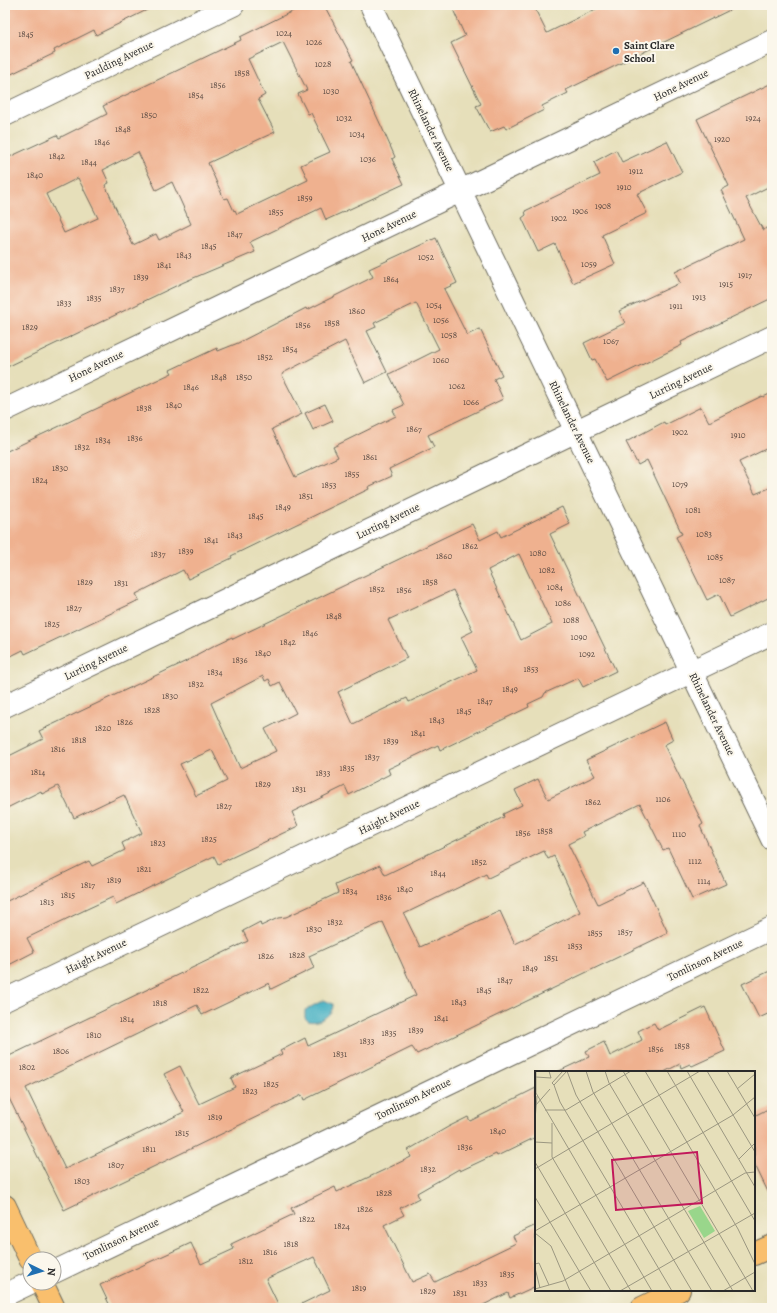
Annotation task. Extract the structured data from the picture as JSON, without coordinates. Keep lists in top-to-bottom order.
{
  "streets": {
    "street": [
      "Paulding Avenue",
      "Hone Avenue",
      "Rhinelander Avenue",
      "Lurting Avenue",
      "Haight Avenue",
      "Tomlinson Avenue"
    ]
  },
  "crossings": [
    ["Hone Avenue", "Rhinelander Avenue"],
    ["Rhinelander Avenue", "Lurting Avenue"],
    ["Rhinelander Avenue", "Haight Avenue"]
  ],
  "places": ["Saint Clare School"],
  "house_numbers": [
    "1024",
    "1845",
    "1026",
    "1028",
    "1858",
    "1856",
    "1030",
    "1854",
    "1850",
    "1032",
    "1924",
    "1848",
    "1034",
    "1920",
    "1846",
    "1842",
    "1036",
    "1844",
    "1912",
    "1840",
    "1910",
    "1859",
    "1908",
    "1906",
    "1855",
    "1902",
    "1847",
    "1845",
    "1843",
    "1052",
    "1059",
    "1841",
    "1917",
    "1839",
    "1864",
    "1915",
    "1837",
    "1913",
    "1835",
    "1833",
    "1054",
    "1911",
    "1860",
    "1056",
    "1858",
    "1856",
    "1829",
    "1058",
    "1067",
    "1854",
    "1852",
    "1060",
    "1848",
    "1850",
    "1062",
    "1846",
    "1066",
    "1840",
    "1838",
    "1867",
    "1902",
    "1910",
    "1836",
    "1834",
    "1832",
    "1861",
    "1830",
    "1855",
    "1824",
    "1079",
    "1853",
    "1851",
    "1849",
    "1081",
    "1845",
    "1083",
    "1843",
    "1841",
    "1862",
    "1839",
    "1080",
    "1837",
    "1860",
    "1085",
    "1082",
    "1087",
    "1829",
    "1858",
    "1831",
    "1084",
    "1852",
    "1856",
    "1086",
    "1827",
    "1848",
    "1088",
    "1825",
    "1846",
    "1090",
    "1842",
    "1840",
    "1092",
    "1836",
    "1853",
    "1834",
    "1832",
    "1849",
    "1830",
    "1847",
    "1828",
    "1845",
    "1843",
    "1826",
    "1820",
    "1841",
    "1818",
    "1839",
    "1816",
    "1837",
    "1835",
    "1814",
    "1833",
    "1829",
    "1831",
    "1106",
    "1862",
    "1827",
    "1858",
    "1856",
    "1110",
    "1825",
    "1823",
    "1112",
    "1852",
    "1821",
    "1844",
    "1819",
    "1114",
    "1817",
    "1840",
    "1834",
    "1815",
    "1836",
    "1813",
    "1832",
    "1830",
    "1857",
    "1855",
    "1853",
    "1828",
    "1826",
    "1851",
    "1849",
    "1847",
    "1822",
    "1845",
    "1843",
    "1818",
    "1841",
    "1814",
    "1839",
    "1835",
    "1810",
    "1833",
    "1858",
    "1856",
    "1806",
    "1831",
    "1802",
    "1825",
    "1823",
    "1819",
    "1840",
    "1815",
    "1836",
    "1811",
    "1807",
    "1832",
    "1803",
    "1828",
    "1826",
    "1822",
    "1824",
    "1818",
    "1816",
    "1812",
    "1835",
    "1833",
    "1819",
    "1829",
    "1831"
  ],
  "north": "right"
}
